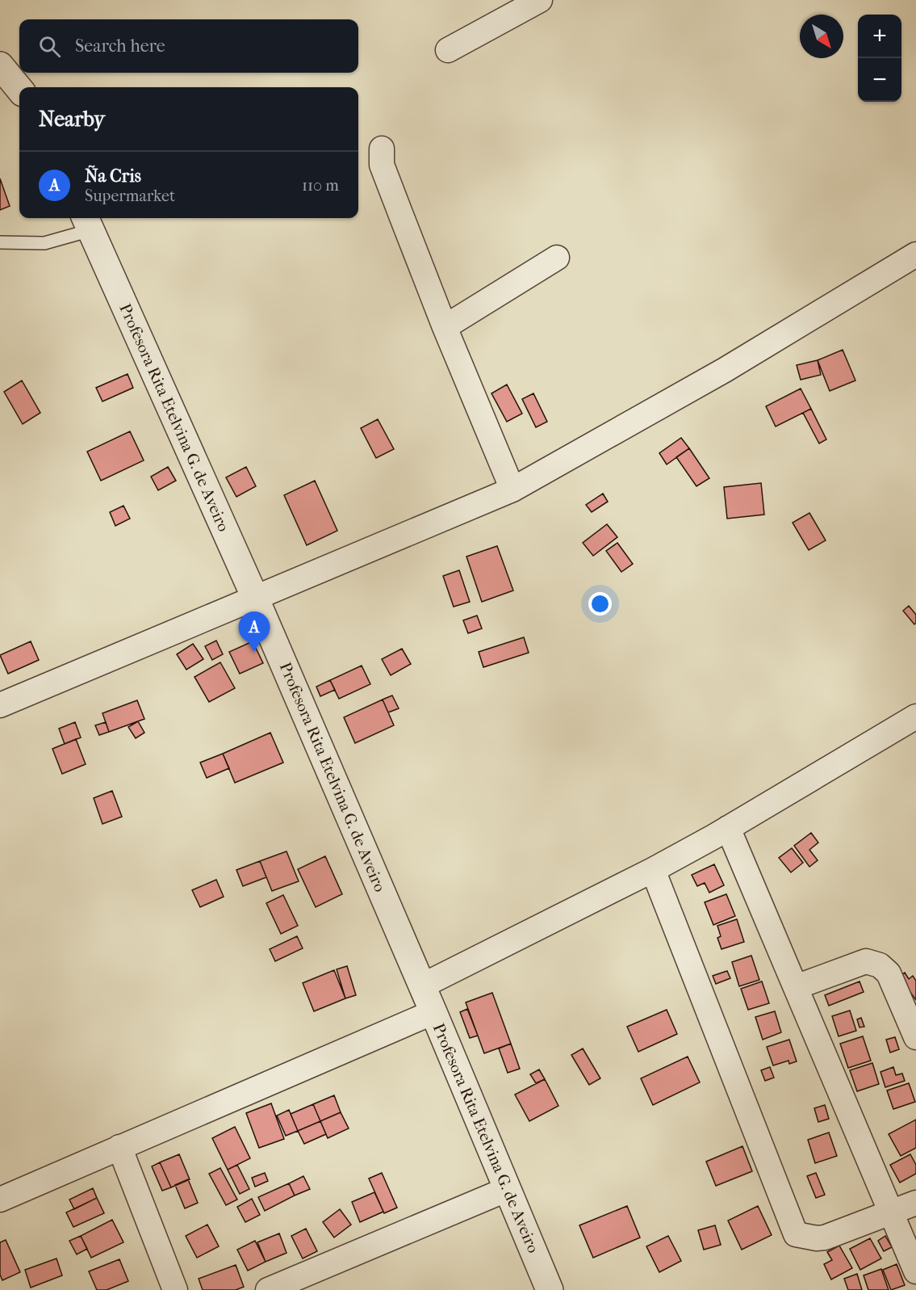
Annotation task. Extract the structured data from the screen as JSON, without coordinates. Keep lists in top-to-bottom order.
{
  "streets": {
    "street": ["Profesora Rita Etelvina G. de Aveiro"]
  },
  "north": "bottom right",
  "page": {
    "map_buttons": ["+", "−"],
    "search": "Search here",
    "heading": "Nearby",
    "list": [
      {
        "mark": "A",
        "name": "Ña Cris",
        "note": "Supermarket",
        "value": "110 m"
      }
    ],
    "pins": "A"
  }
}
